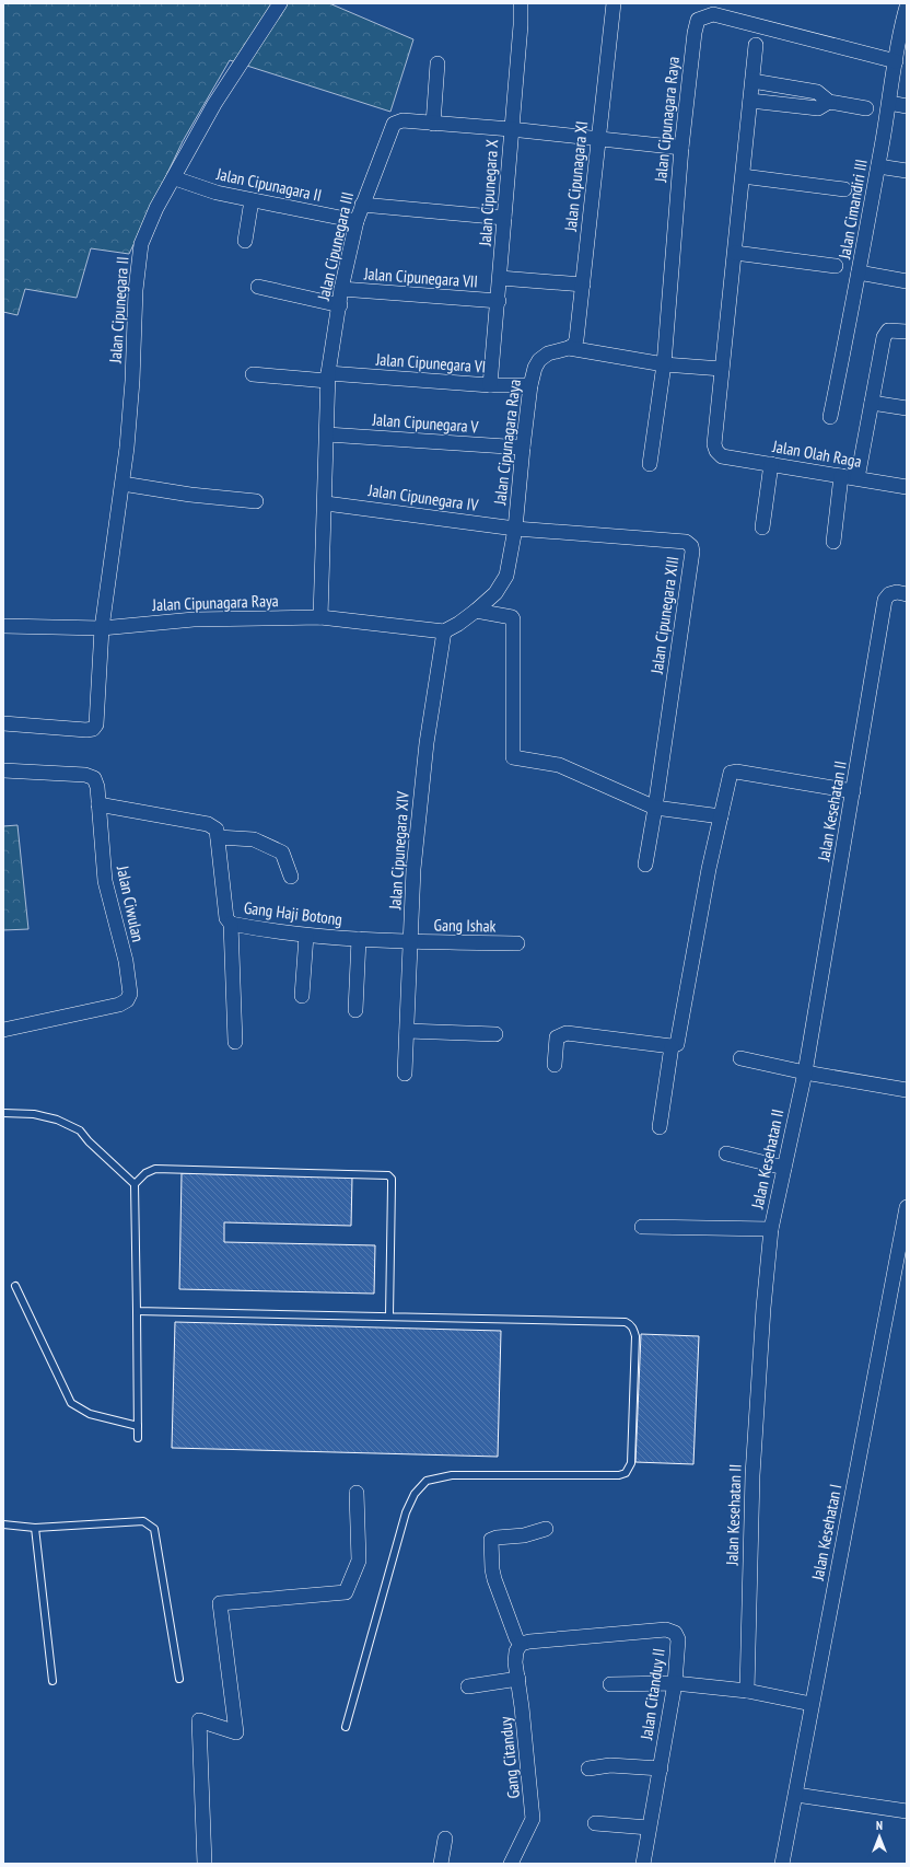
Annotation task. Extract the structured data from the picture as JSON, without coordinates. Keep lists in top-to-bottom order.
{
  "streets": {
    "street": [
      "Jalan Cipunagara Raya",
      "Jalan Cipunagara XI",
      "Jalan Cipunagara II",
      "Jalan Cipunegara X",
      "Jalan Cimandiri III",
      "Jalan Cipunegara III",
      "Jalan Cipunegara VII",
      "Jalan Cipunegara II",
      "Jalan Cipunegara VI",
      "Jalan Cipunegara V",
      "Jalan Olah Raga",
      "Jalan Cipunegara IV",
      "Jalan Cipunegara XIII",
      "Jalan Kesehatan II",
      "Jalan Cipunegara XIV",
      "Jalan Ciwulan",
      "Gang Haji Botong",
      "Gang Ishak",
      "Jalan Kesehatan I",
      "Jalan Citanduy II",
      "Gang Citanduy"
    ]
  },
  "crossings": [
    ["Jalan Cipunagara Raya", "Jalan Cipunagara XI"],
    ["Jalan Cipunagara Raya", "Jalan Cimandiri III"],
    ["Jalan Cipunagara Raya", "Jalan Cipunegara III"],
    ["Jalan Cipunagara Raya", "Jalan Cipunegara II"],
    ["Jalan Cipunagara Raya", "Jalan Cipunegara VI"],
    ["Jalan Cipunagara Raya", "Jalan Cipunegara V"],
    ["Jalan Cipunagara Raya", "Jalan Cipunegara IV"],
    ["Jalan Cipunagara Raya", "Jalan Cipunegara XIII"],
    ["Jalan Cipunagara Raya", "Jalan Cipunegara XIV"],
    ["Jalan Cipunagara XI", "Jalan Cipunegara III"],
    ["Jalan Cipunagara II", "Jalan Cipunegara III"],
    ["Jalan Cipunagara II", "Jalan Cipunegara II"],
    ["Jalan Cipunegara X", "Jalan Cipunegara III"],
    ["Jalan Cipunegara X", "Jalan Cipunegara VII"],
    ["Jalan Cipunegara X", "Jalan Cipunegara VI"],
    ["Jalan Cipunegara III", "Jalan Cipunegara VII"],
    ["Jalan Cipunegara III", "Jalan Cipunegara VI"],
    ["Jalan Cipunegara III", "Jalan Cipunegara V"],
    ["Jalan Cipunegara III", "Jalan Cipunegara IV"],
    ["Jalan Cipunegara IV", "Jalan Cipunegara XIII"],
    ["Jalan Cipunegara XIV", "Gang Haji Botong"],
    ["Jalan Cipunegara XIV", "Gang Ishak"],
    ["Gang Haji Botong", "Gang Ishak"],
    ["Jalan Citanduy II", "Gang Citanduy"]
  ],
  "north": "top"
}
